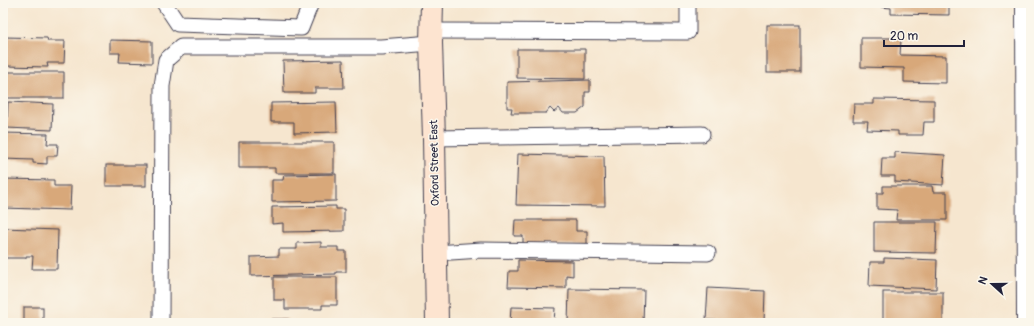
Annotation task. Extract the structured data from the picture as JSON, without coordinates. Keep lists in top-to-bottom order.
{
  "streets": {
    "main road": ["Oxford Street East"]
  },
  "scale_bar": "20 m",
  "north": "left"
}
